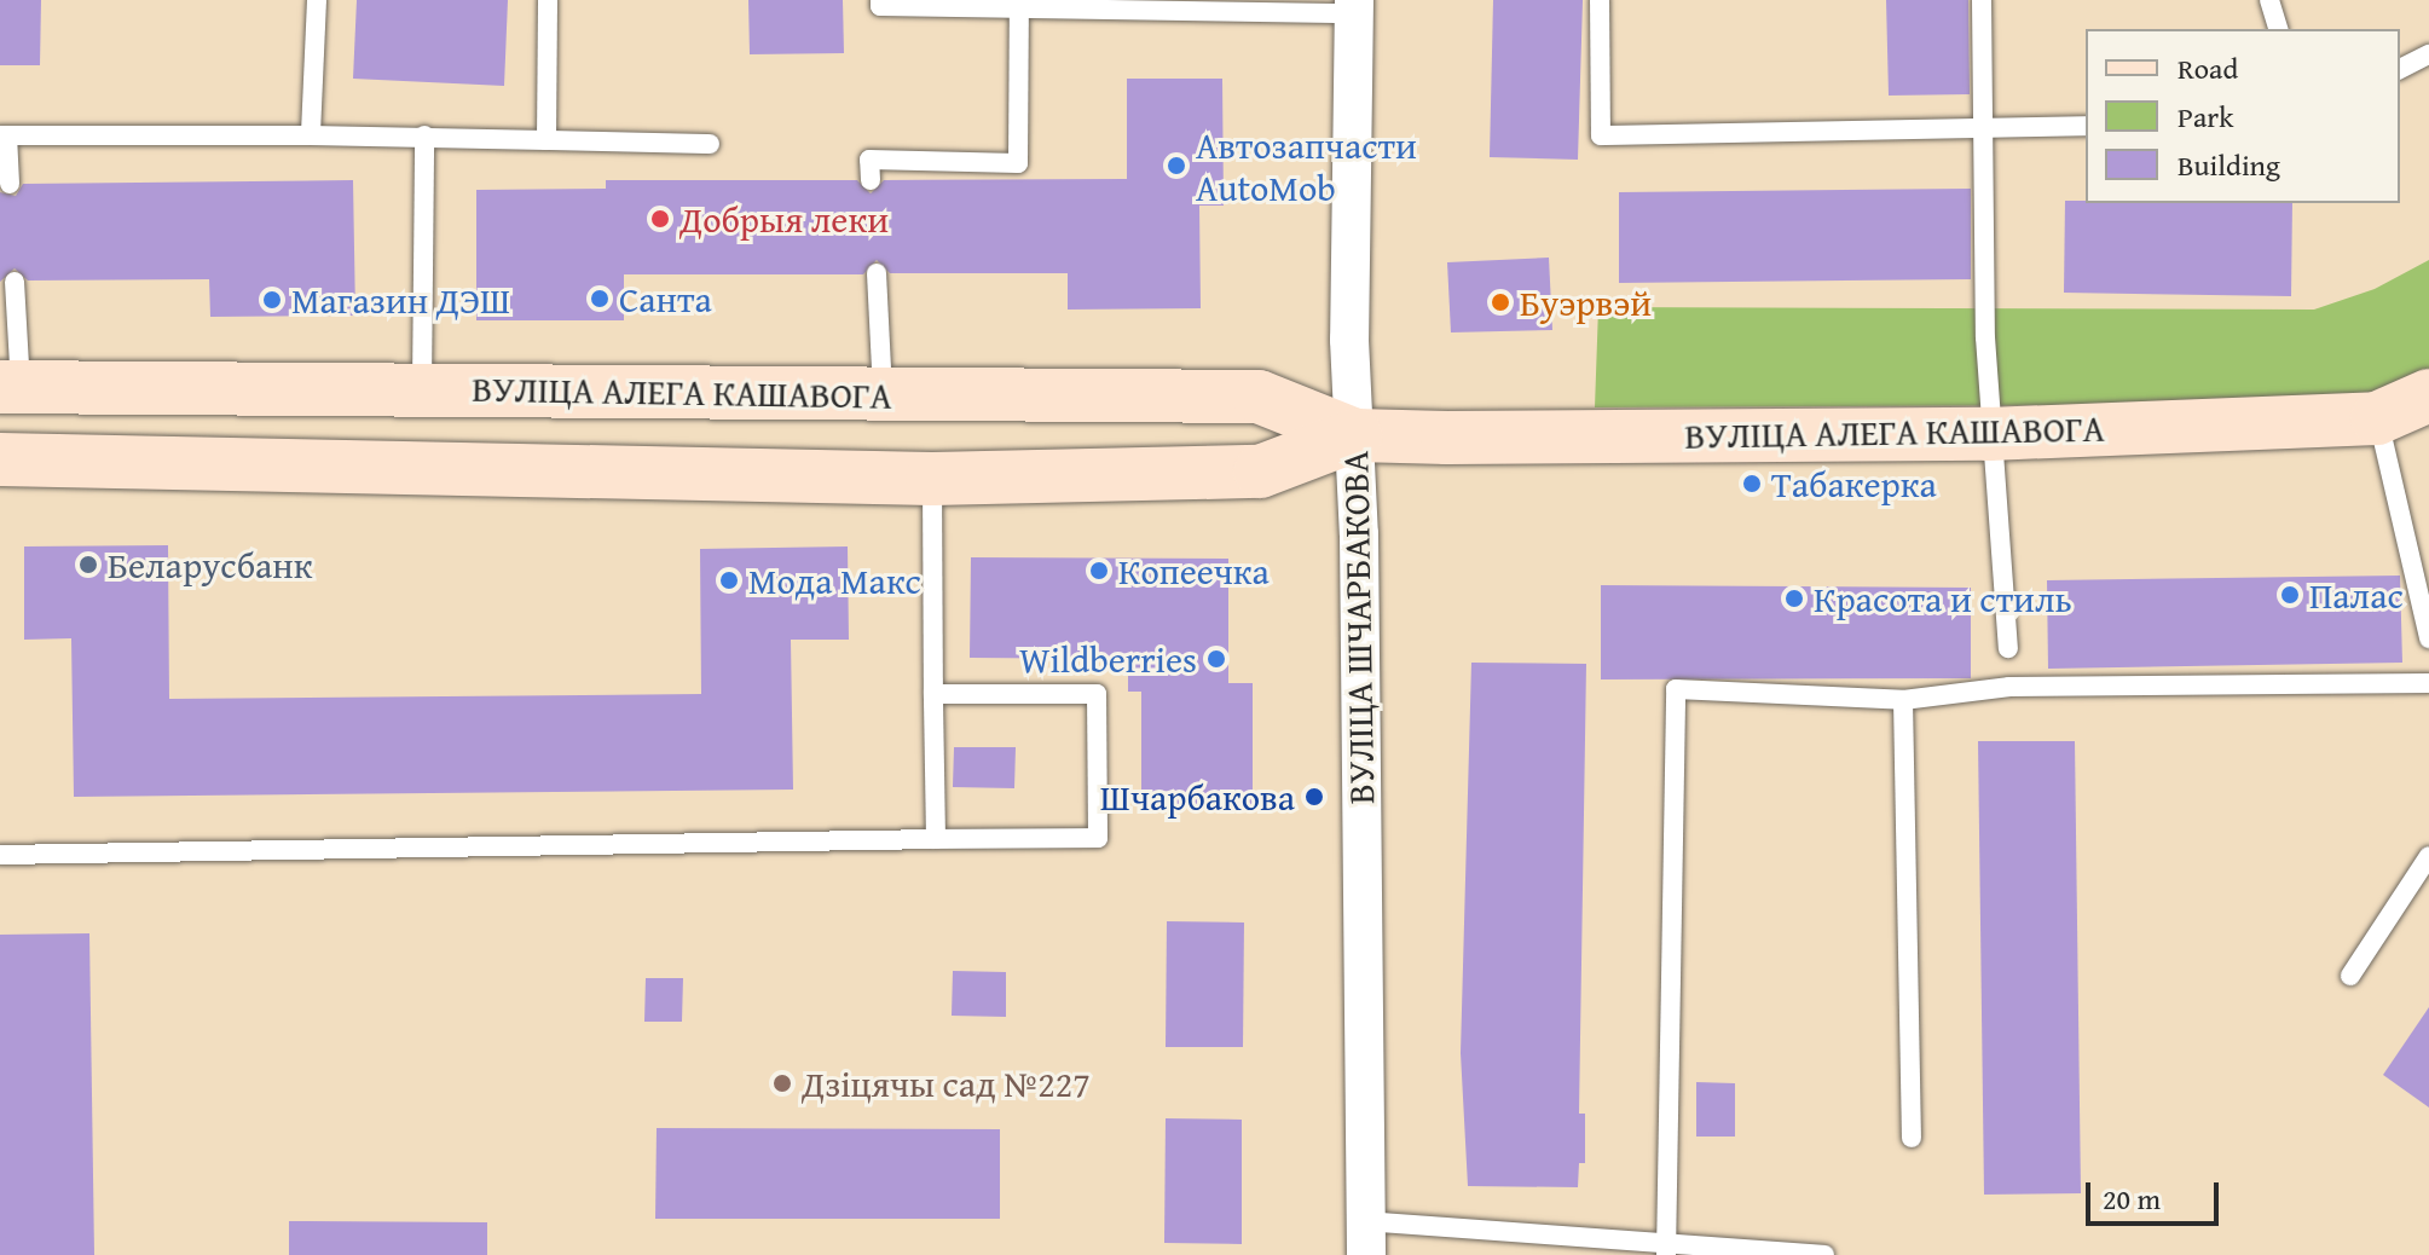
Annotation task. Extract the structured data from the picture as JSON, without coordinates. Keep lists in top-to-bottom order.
{
  "streets": {
    "main road": ["ВУЛІЦА АЛЕГА КАШАВОГА"],
    "street": ["ВУЛІЦА ШЧАРБАКОВА"]
  },
  "crossings": [
    ["ВУЛІЦА АЛЕГА КАШАВОГА", "ВУЛІЦА ШЧАРБАКОВА"]
  ],
  "places": [
    "Автозапчасти AutoMob",
    "Добрыя леки",
    "Санта",
    "Магазин ДЭШ",
    "Буэрвэй",
    "Табакерка",
    "Беларусбанк",
    "Копеечка",
    "Мода Макс",
    "Палас",
    "Красота и стиль",
    "Wildberries",
    "Шчарбакова",
    "Дзіцячы сад №227"
  ],
  "legend": ["Road", "Park", "Building"],
  "scale_bar": "20 m"
}
